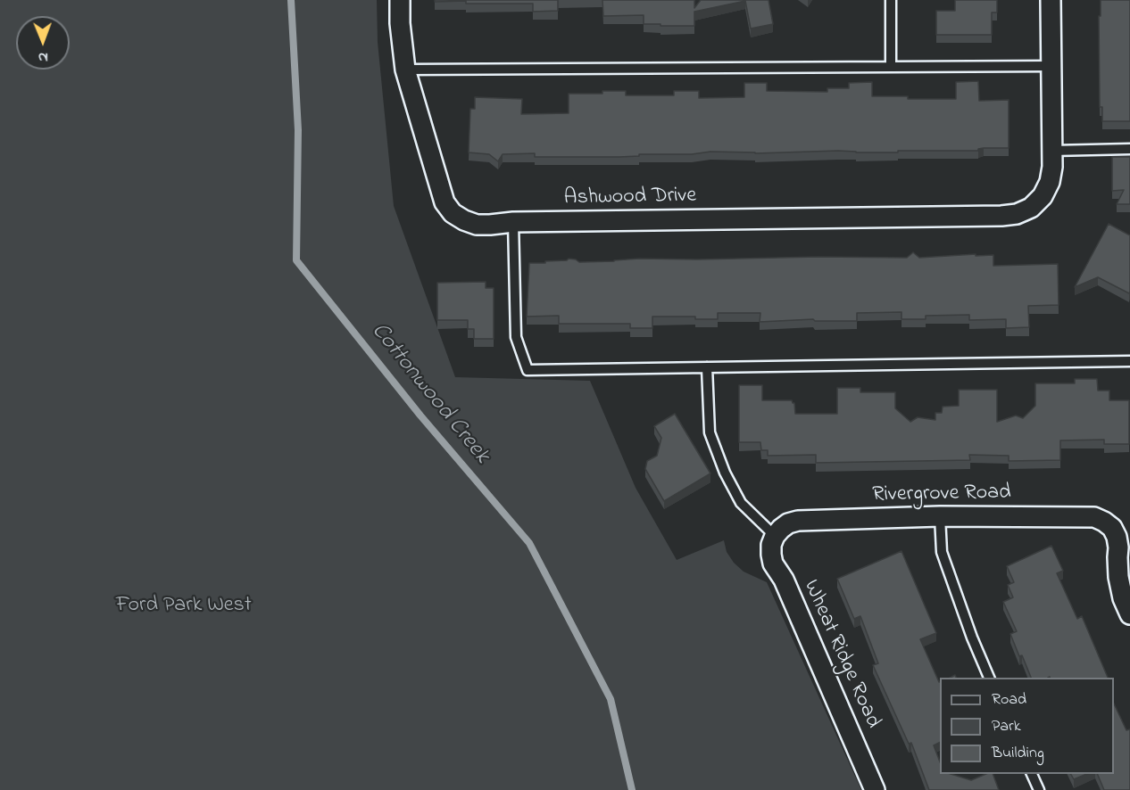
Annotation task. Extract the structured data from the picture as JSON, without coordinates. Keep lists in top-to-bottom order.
{
  "streets": {
    "street": ["Ashwood Drive", "Rivergrove Road", "Wheat Ridge Road"]
  },
  "crossings": [
    ["Rivergrove Road", "Wheat Ridge Road"]
  ],
  "water": ["Cottonwood Creek"],
  "parks": ["Ford Park West"],
  "legend": ["Road", "Park", "Building"],
  "north": "bottom"
}
